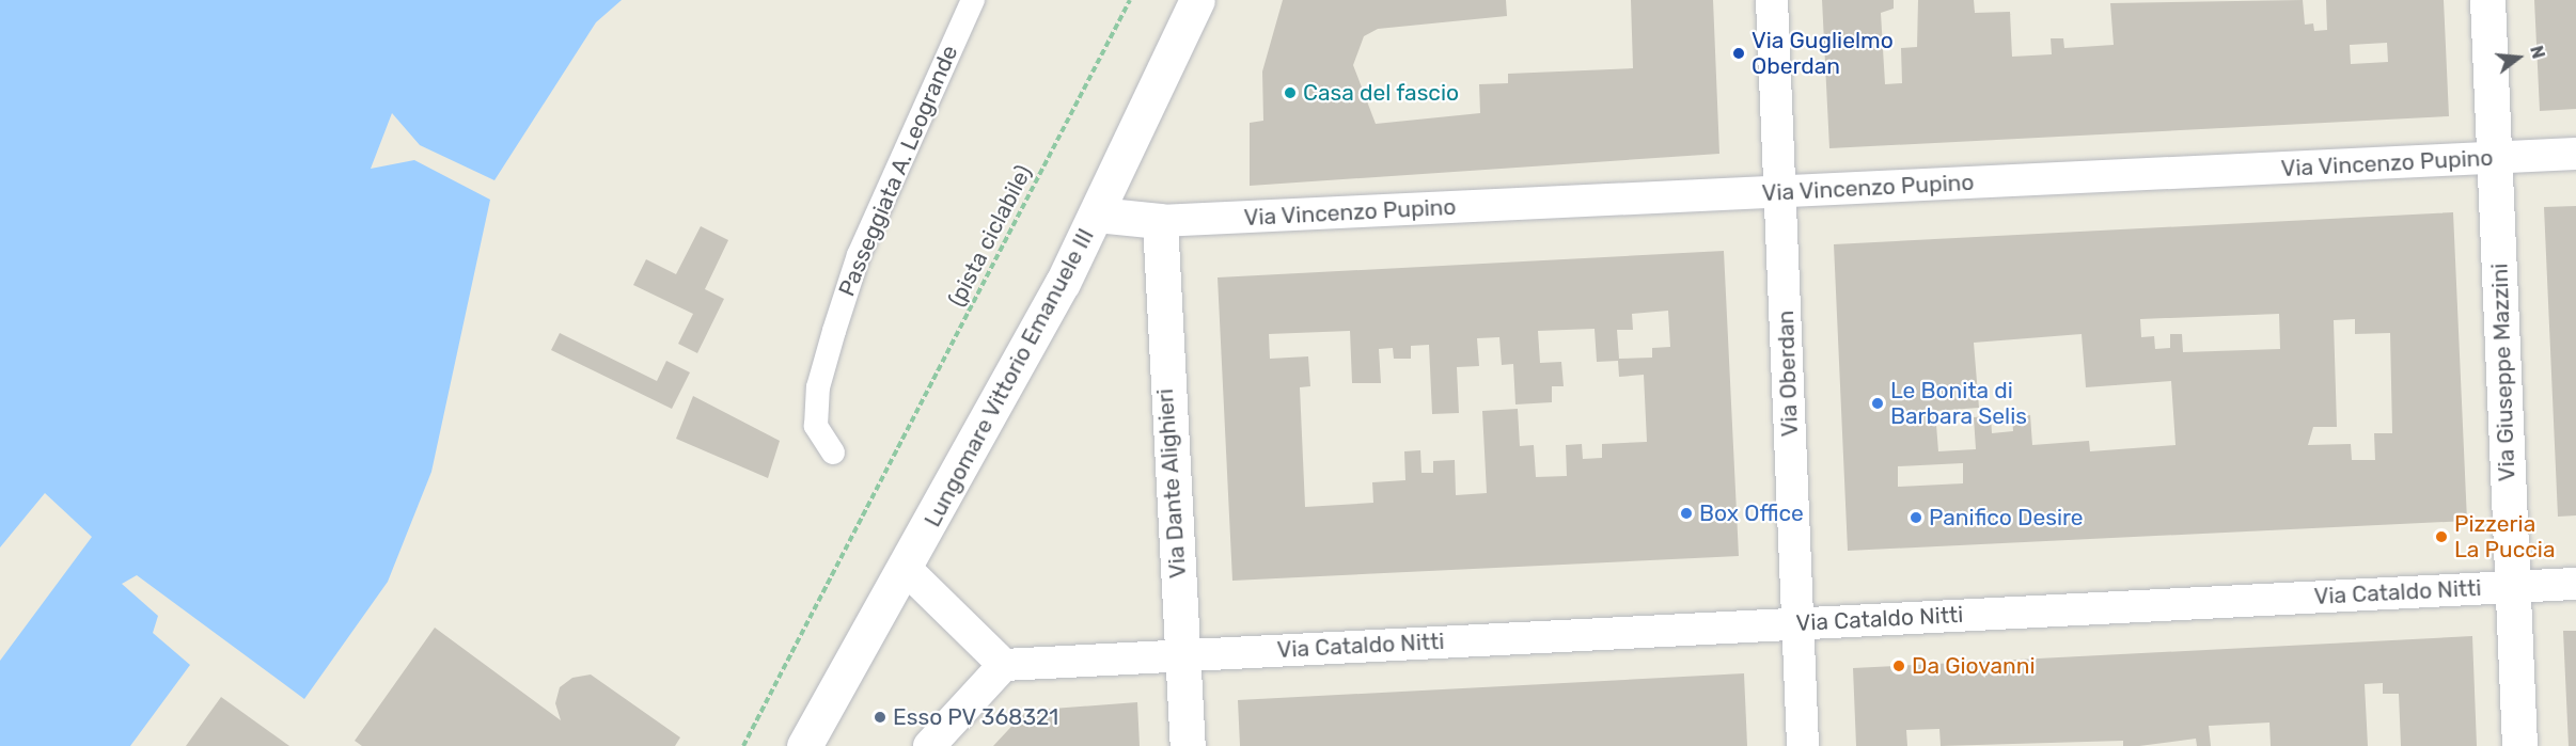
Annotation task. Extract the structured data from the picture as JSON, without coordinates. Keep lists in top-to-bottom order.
{
  "streets": {
    "main road": ["Via Giuseppe Mazzini", "Lungomare Vittorio Emanuele III", "Via Dante Alighieri"],
    "street": [
      "Via Vincenzo Pupino",
      "Passeggiata A. Leogrande",
      "Via Oberdan",
      "Via Cataldo Nitti"
    ],
    "path": ["(pista ciclabile)"]
  },
  "crossings": [
    ["Via Vincenzo Pupino", "Via Giuseppe Mazzini"],
    ["Via Vincenzo Pupino", "Via Oberdan"],
    ["Via Vincenzo Pupino", "Via Dante Alighieri"],
    ["Via Giuseppe Mazzini", "Via Cataldo Nitti"],
    ["Via Oberdan", "Via Cataldo Nitti"],
    ["Via Dante Alighieri", "Via Cataldo Nitti"]
  ],
  "places": [
    "Via Guglielmo Oberdan",
    "Casa del fascio",
    "Le Bonita di Barbara Selis",
    "Box Office",
    "Panifico Desire",
    "Pizzeria La Puccia",
    "Da Giovanni",
    "Esso PV 368321"
  ],
  "north": "right"
}
